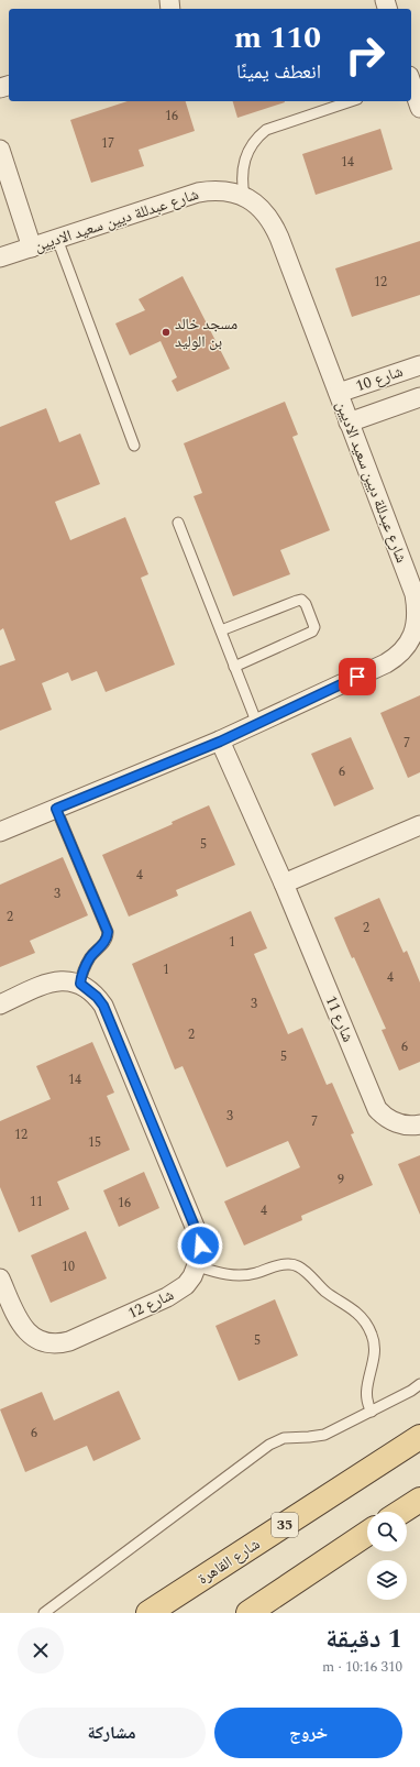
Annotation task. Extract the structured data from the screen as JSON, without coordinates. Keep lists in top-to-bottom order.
{
  "streets": {
    "main road": ["35", "شارع القاهرة"],
    "street": [
      "شارع عبدللة ديين سعيد الاديين",
      "شارع 10",
      "شارع 11",
      "شارع 12"
    ]
  },
  "crossings": [
    ["شارع عبدللة ديين سعيد الاديين", "شارع 10"],
    ["شارع عبدللة ديين سعيد الاديين", "شارع 11"]
  ],
  "places": ["مسجد خالد بن الوليد"],
  "house_numbers": [
    "16",
    "17",
    "14",
    "12",
    "7",
    "6",
    "5",
    "4",
    "3",
    "2",
    "2",
    "1",
    "1",
    "4",
    "3",
    "2",
    "6",
    "5",
    "14",
    "3",
    "7",
    "12",
    "15",
    "9",
    "11",
    "16",
    "4",
    "10",
    "5",
    "6"
  ],
  "page": {
    "turn": ["110 m", "انعطف يمينًا"],
    "heading": ["1 دقيقة", "310 m · 10:16"],
    "buttons": ["خروج", "مشاركة"]
  }
}
